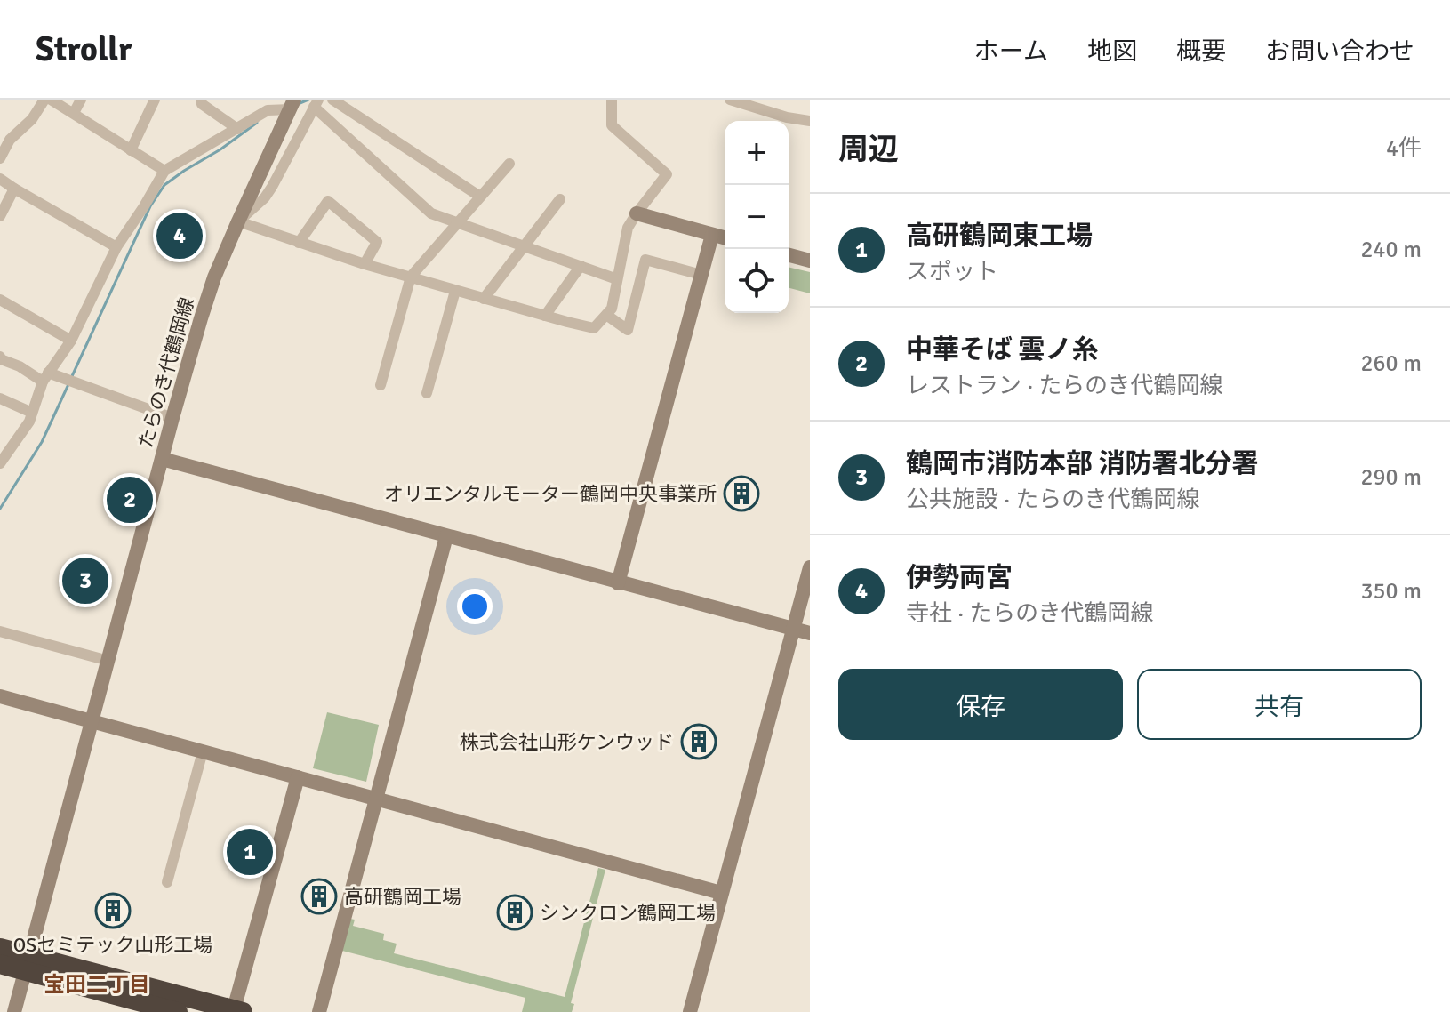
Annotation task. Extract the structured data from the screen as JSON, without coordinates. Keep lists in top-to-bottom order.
{
  "streets": {
    "street": ["たらのき代鶴岡線"]
  },
  "districts": ["宝田二丁目"],
  "places": {
    "building": [
      "オリエンタルモーター鶴岡中央事業所",
      "株式会社山形ケンウッド",
      "高研鶴岡工場",
      "OSセミテック山形工場",
      "シンクロン鶴岡工場"
    ]
  },
  "page": {
    "header": "Strollr",
    "nav": [
      "ホーム",
      "地図",
      "概要",
      "お問い合わせ"
    ],
    "heading": ["周辺", "4件"],
    "map_buttons": ["+", "−"],
    "list": [
      {
        "mark": "1",
        "name": "高研鶴岡東工場",
        "note": "スポット",
        "value": "240 m"
      },
      {
        "mark": "2",
        "name": "中華そば 雲ノ糸",
        "note": "レストラン · たらのき代鶴岡線",
        "value": "260 m"
      },
      {
        "mark": "3",
        "name": "鶴岡市消防本部 消防署北分署",
        "note": "公共施設 · たらのき代鶴岡線",
        "value": "290 m"
      },
      {
        "mark": "4",
        "name": "伊勢両宮",
        "note": "寺社 · たらのき代鶴岡線",
        "value": "350 m"
      }
    ],
    "pins": [
      "4",
      "2",
      "3",
      "1"
    ],
    "buttons": ["保存", "共有"]
  }
}
